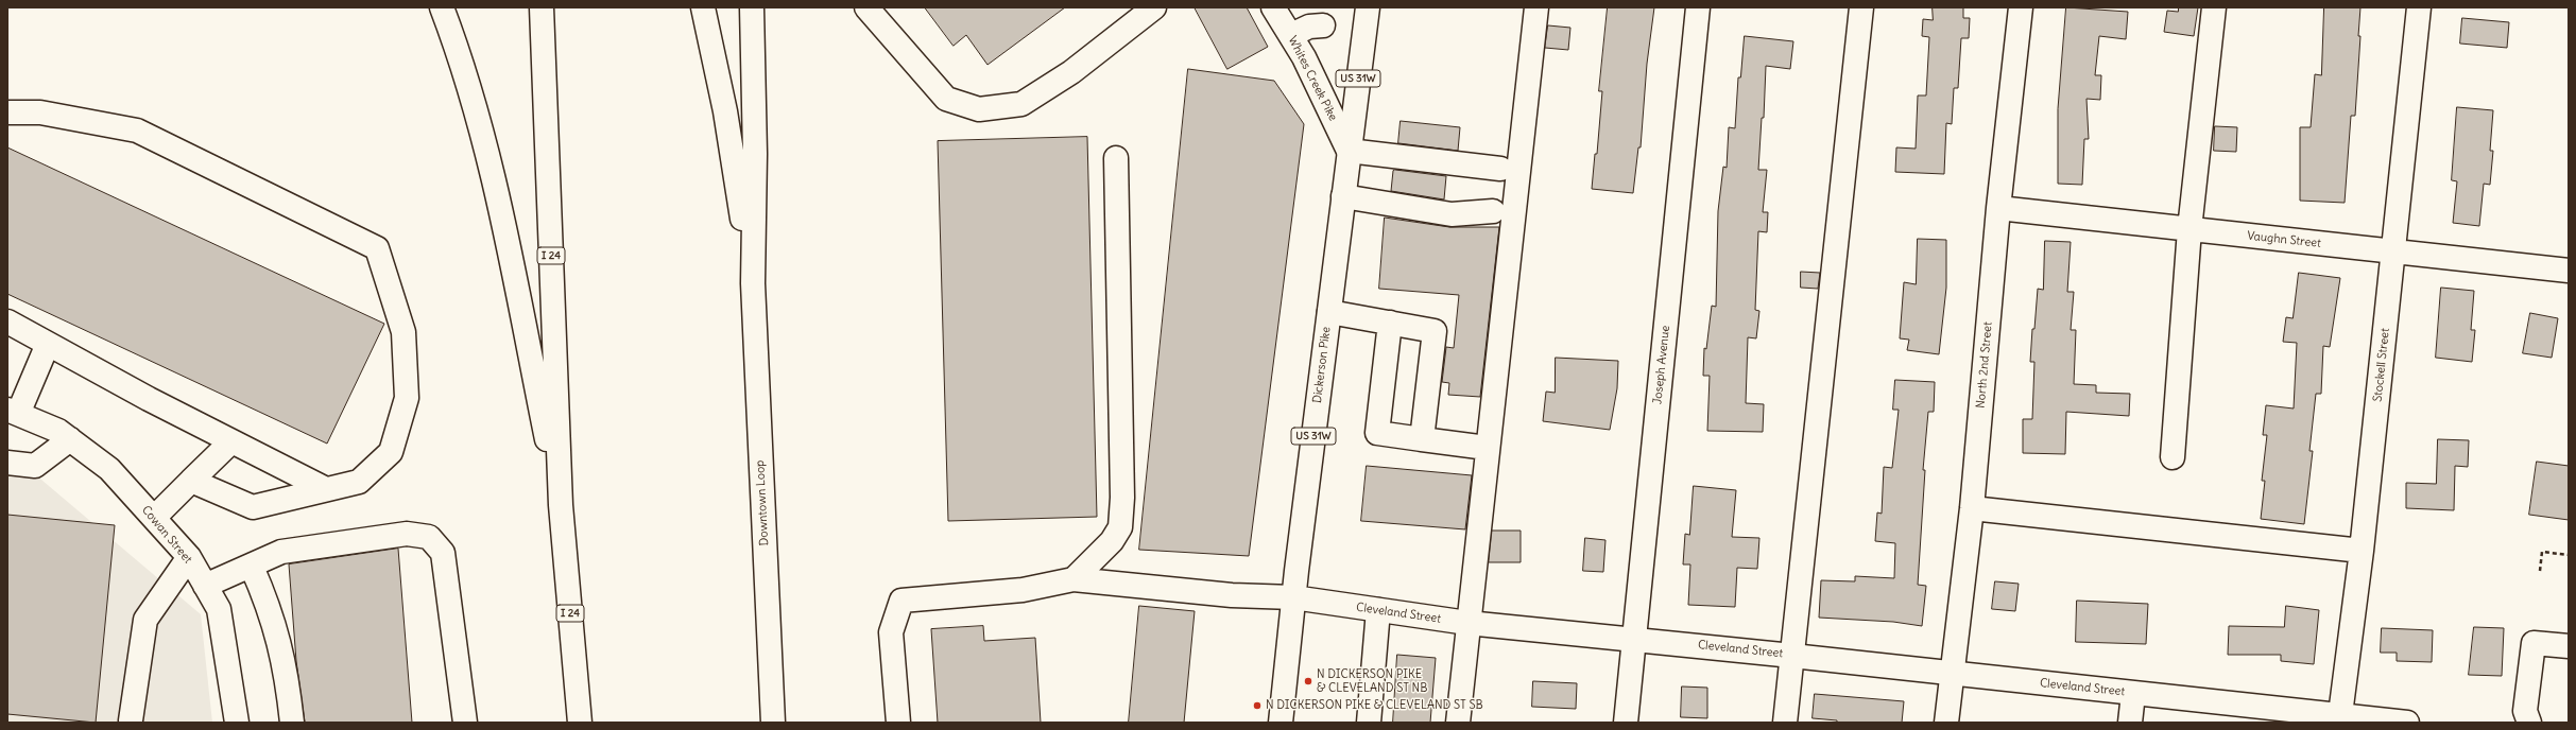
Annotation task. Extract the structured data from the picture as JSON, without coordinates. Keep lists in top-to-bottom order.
{
  "streets": {
    "main road": [
      "Whites Creek Pike",
      "US 31W",
      "Vaughn Street",
      "I 24",
      "Dickerson Pike",
      "Joseph Avenue",
      "North 2nd Street",
      "Stockell Street",
      "Downtown Loop",
      "Cowan Street",
      "Cleveland Street"
    ]
  },
  "crossings": [
    ["Whites Creek Pike", "Dickerson Pike"],
    ["Vaughn Street", "North 2nd Street"],
    ["Vaughn Street", "Stockell Street"],
    ["Dickerson Pike", "Cleveland Street"],
    ["Joseph Avenue", "Cleveland Street"],
    ["North 2nd Street", "Cleveland Street"],
    ["Stockell Street", "Cleveland Street"]
  ],
  "places": ["N DICKERSON PIKE & CLEVELAND ST NB", "N DICKERSON PIKE & CLEVELAND ST SB"]
}
